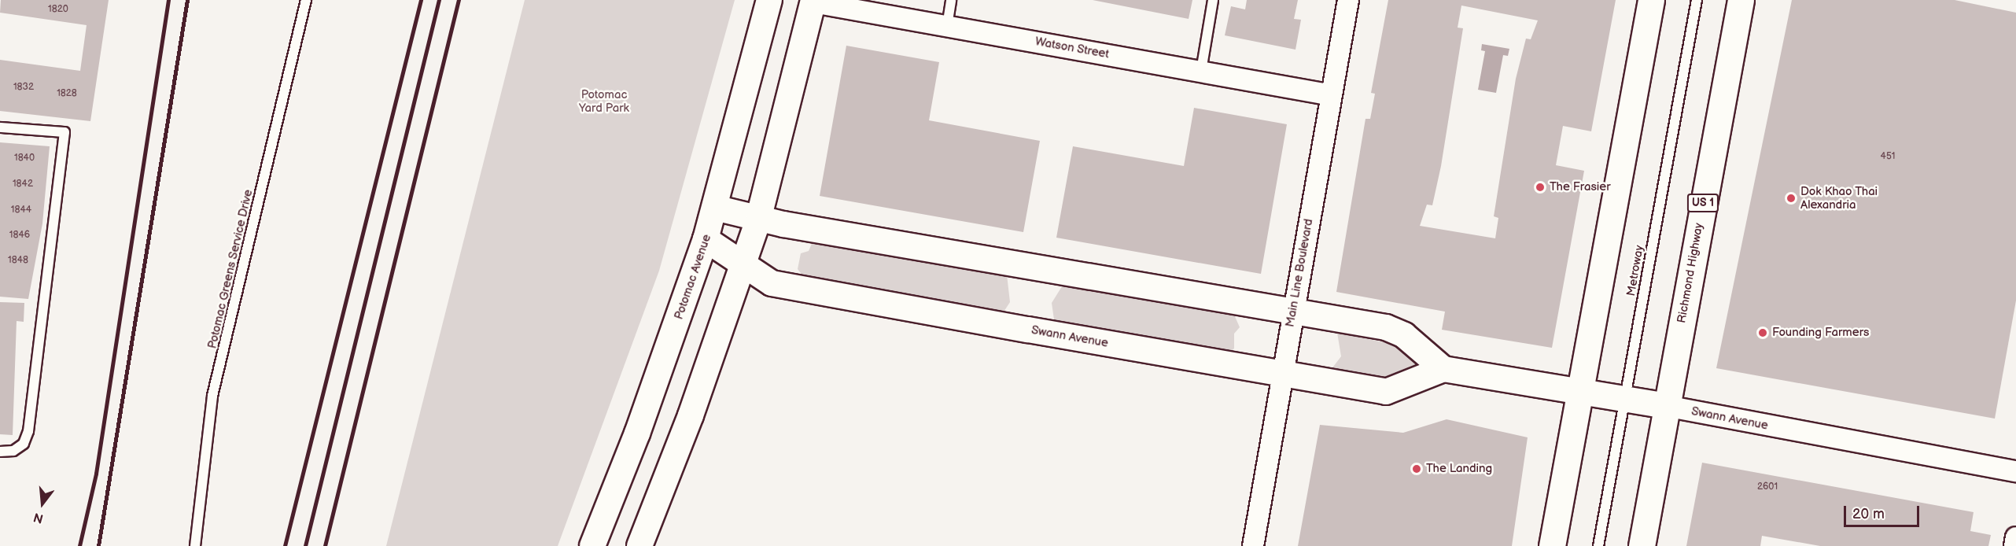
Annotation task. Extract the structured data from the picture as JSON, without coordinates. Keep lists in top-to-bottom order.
{
  "streets": {
    "highway": ["US 1", "Richmond Highway"],
    "street": [
      "Watson Street",
      "Main Line Boulevard",
      "Potomac Avenue",
      "Swann Avenue"
    ],
    "lane": ["Potomac Greens Service Drive", "Metroway"]
  },
  "crossings": [
    ["Watson Street", "Main Line Boulevard"],
    ["Metroway", "Swann Avenue"],
    ["Main Line Boulevard", "Swann Avenue"],
    ["Richmond Highway", "Swann Avenue"],
    ["Potomac Avenue", "Swann Avenue"]
  ],
  "parks": ["Potomac Yard Park"],
  "places": [
    "The Frasier",
    "Dok Khao Thai Alexandria",
    "Founding Farmers",
    "The Landing"
  ],
  "house_numbers": [
    "1820",
    "1832",
    "1828",
    "451",
    "1840",
    "1842",
    "1844",
    "1846",
    "1848",
    "2601"
  ],
  "scale_bar": "20 m",
  "north": "bottom"
}
